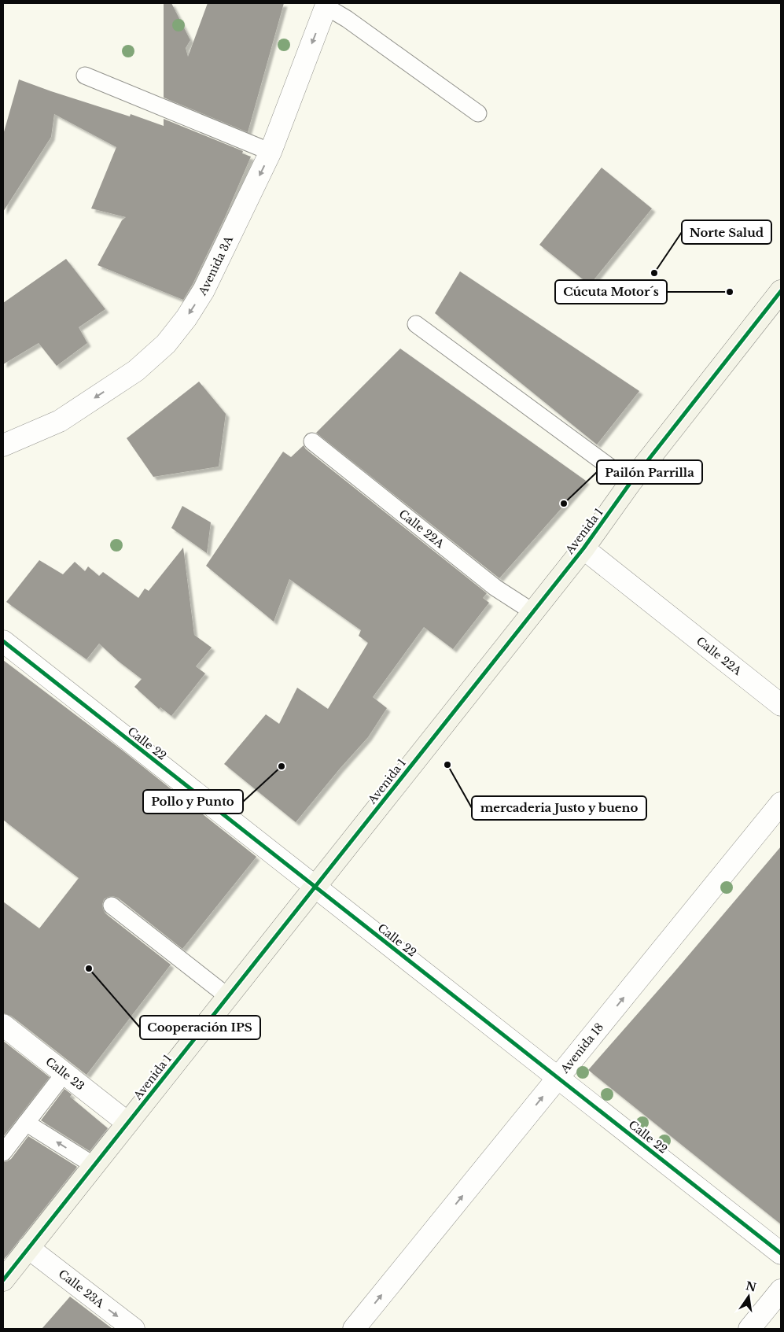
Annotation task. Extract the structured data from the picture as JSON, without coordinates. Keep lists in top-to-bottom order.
{
  "streets": {
    "street": [
      "Avenida 3A",
      "Calle 22A",
      "Avenida 1",
      "Calle 22",
      "Avenida 18",
      "Calle 23",
      "Calle 23A"
    ]
  },
  "crossings": [
    ["Calle 22A", "Avenida 1"],
    ["Avenida 1", "Calle 22"],
    ["Avenida 1", "Calle 23"],
    ["Avenida 1", "Calle 23A"],
    ["Calle 22", "Avenida 18"]
  ],
  "one_way": ["Avenida 3A", "Avenida 18", "Calle 23A"],
  "places": [
    "Norte Salud",
    "Cúcuta Motor´s",
    "Pailón Parrilla",
    "mercaderia Justo y bueno",
    "Pollo y Punto",
    "Cooperación IPS"
  ],
  "north": "top"
}
